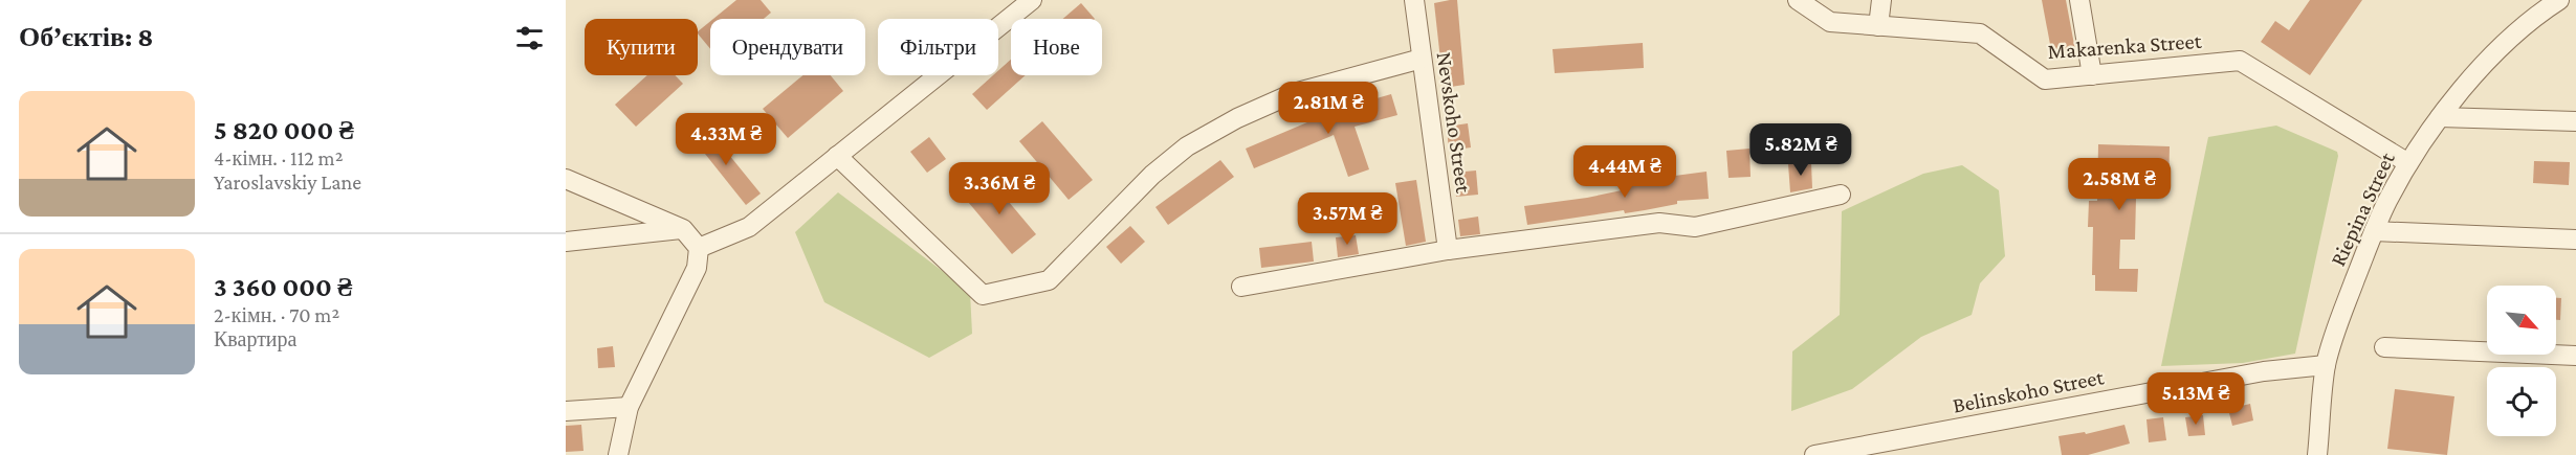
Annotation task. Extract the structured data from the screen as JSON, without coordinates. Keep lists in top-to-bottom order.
{
  "streets": {
    "street": [
      "Makarenka Street",
      "Nevskoho Street",
      "Riepina Street",
      "Belinskoho Street"
    ]
  },
  "crossings": [
    ["Makarenka Street", "Riepina Street"],
    ["Riepina Street", "Belinskoho Street"]
  ],
  "north": "bottom right",
  "page": {
    "heading": "Об’єктів: 8",
    "chip": [
      "Купити",
      "Орендувати",
      "Фільтри",
      "Нове"
    ],
    "list": [
      {
        "name": "5 820 000 ₴",
        "note": "4-кімн. · 112 m² · Yaroslavskiy Lane"
      },
      {
        "name": "3 360 000 ₴",
        "note": "2-кімн. · 70 m² · Квартира"
      }
    ],
    "price": [
      "2.81M ₴",
      "4.33M ₴",
      "5.82M ₴",
      "4.44M ₴",
      "2.58M ₴",
      "3.36M ₴",
      "3.57M ₴",
      "5.13M ₴"
    ]
  }
}
